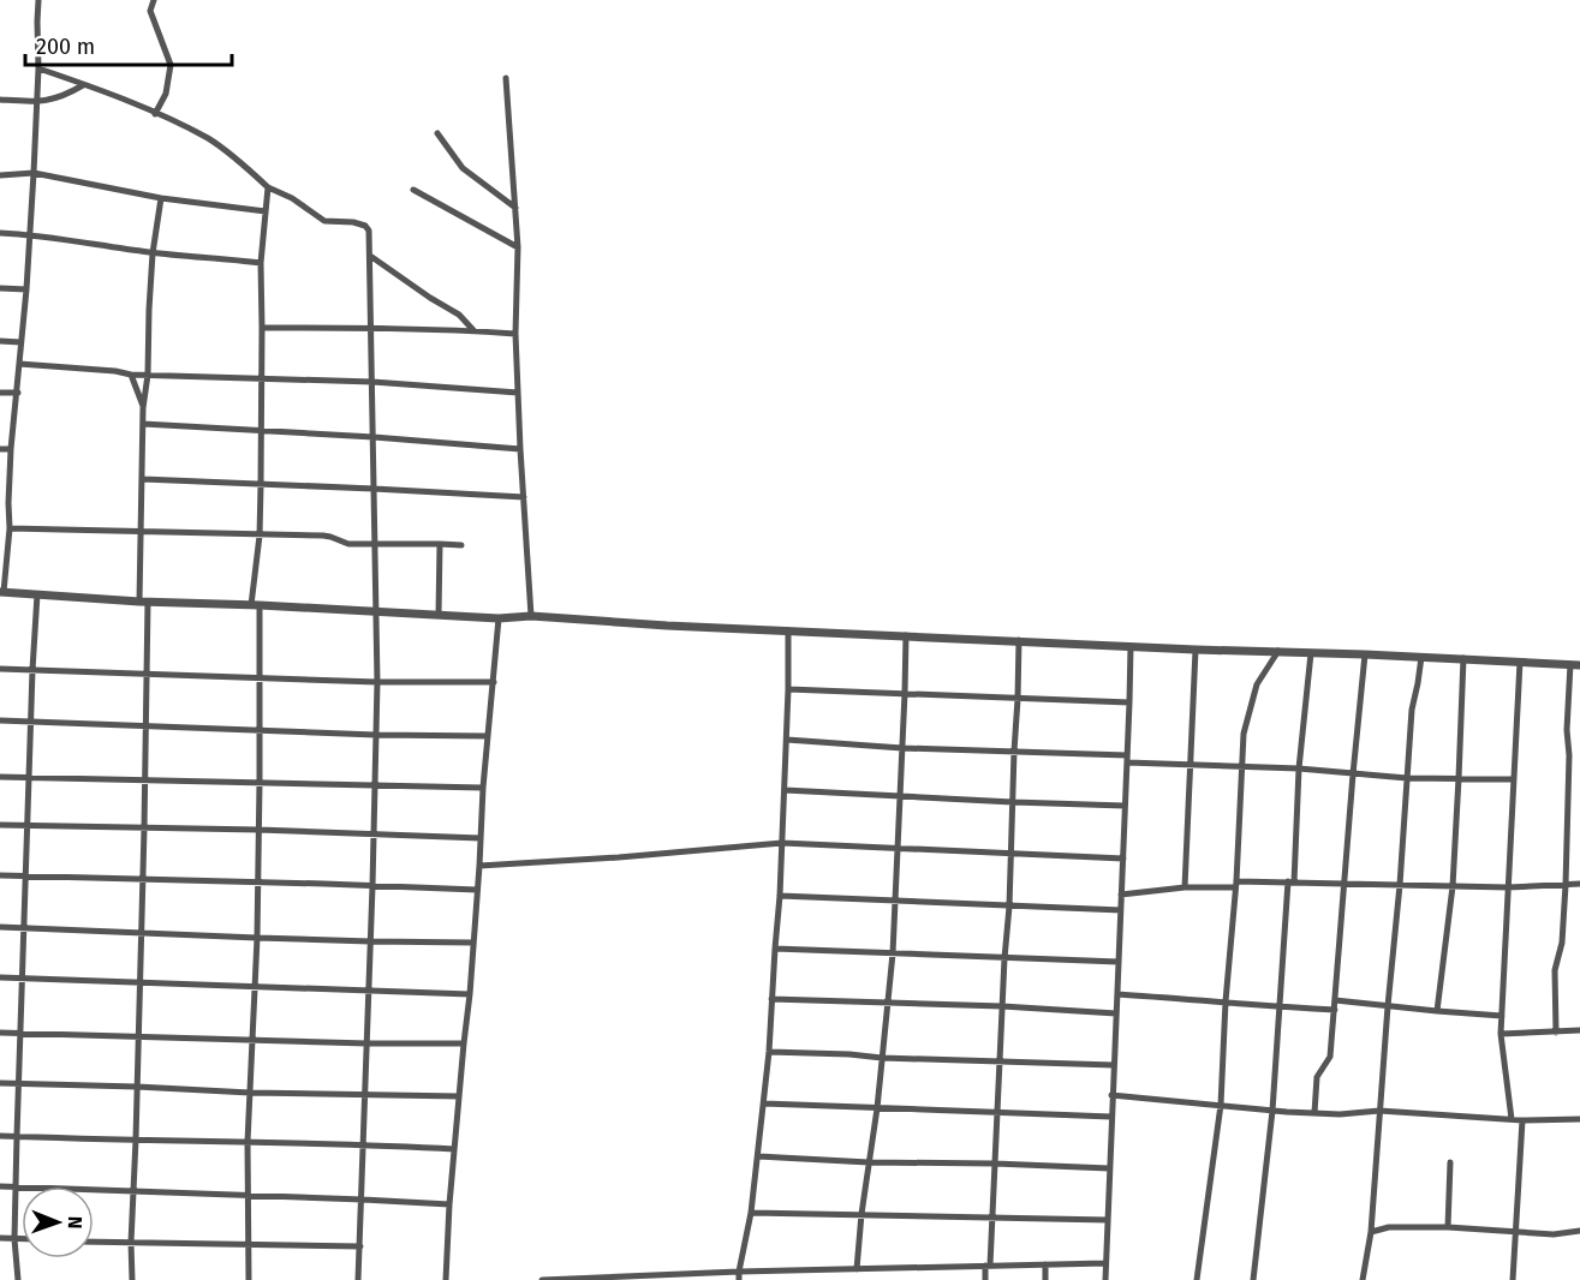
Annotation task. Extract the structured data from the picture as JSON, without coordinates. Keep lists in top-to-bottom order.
{
  "scale_bar": "200 m",
  "north": "right"
}
